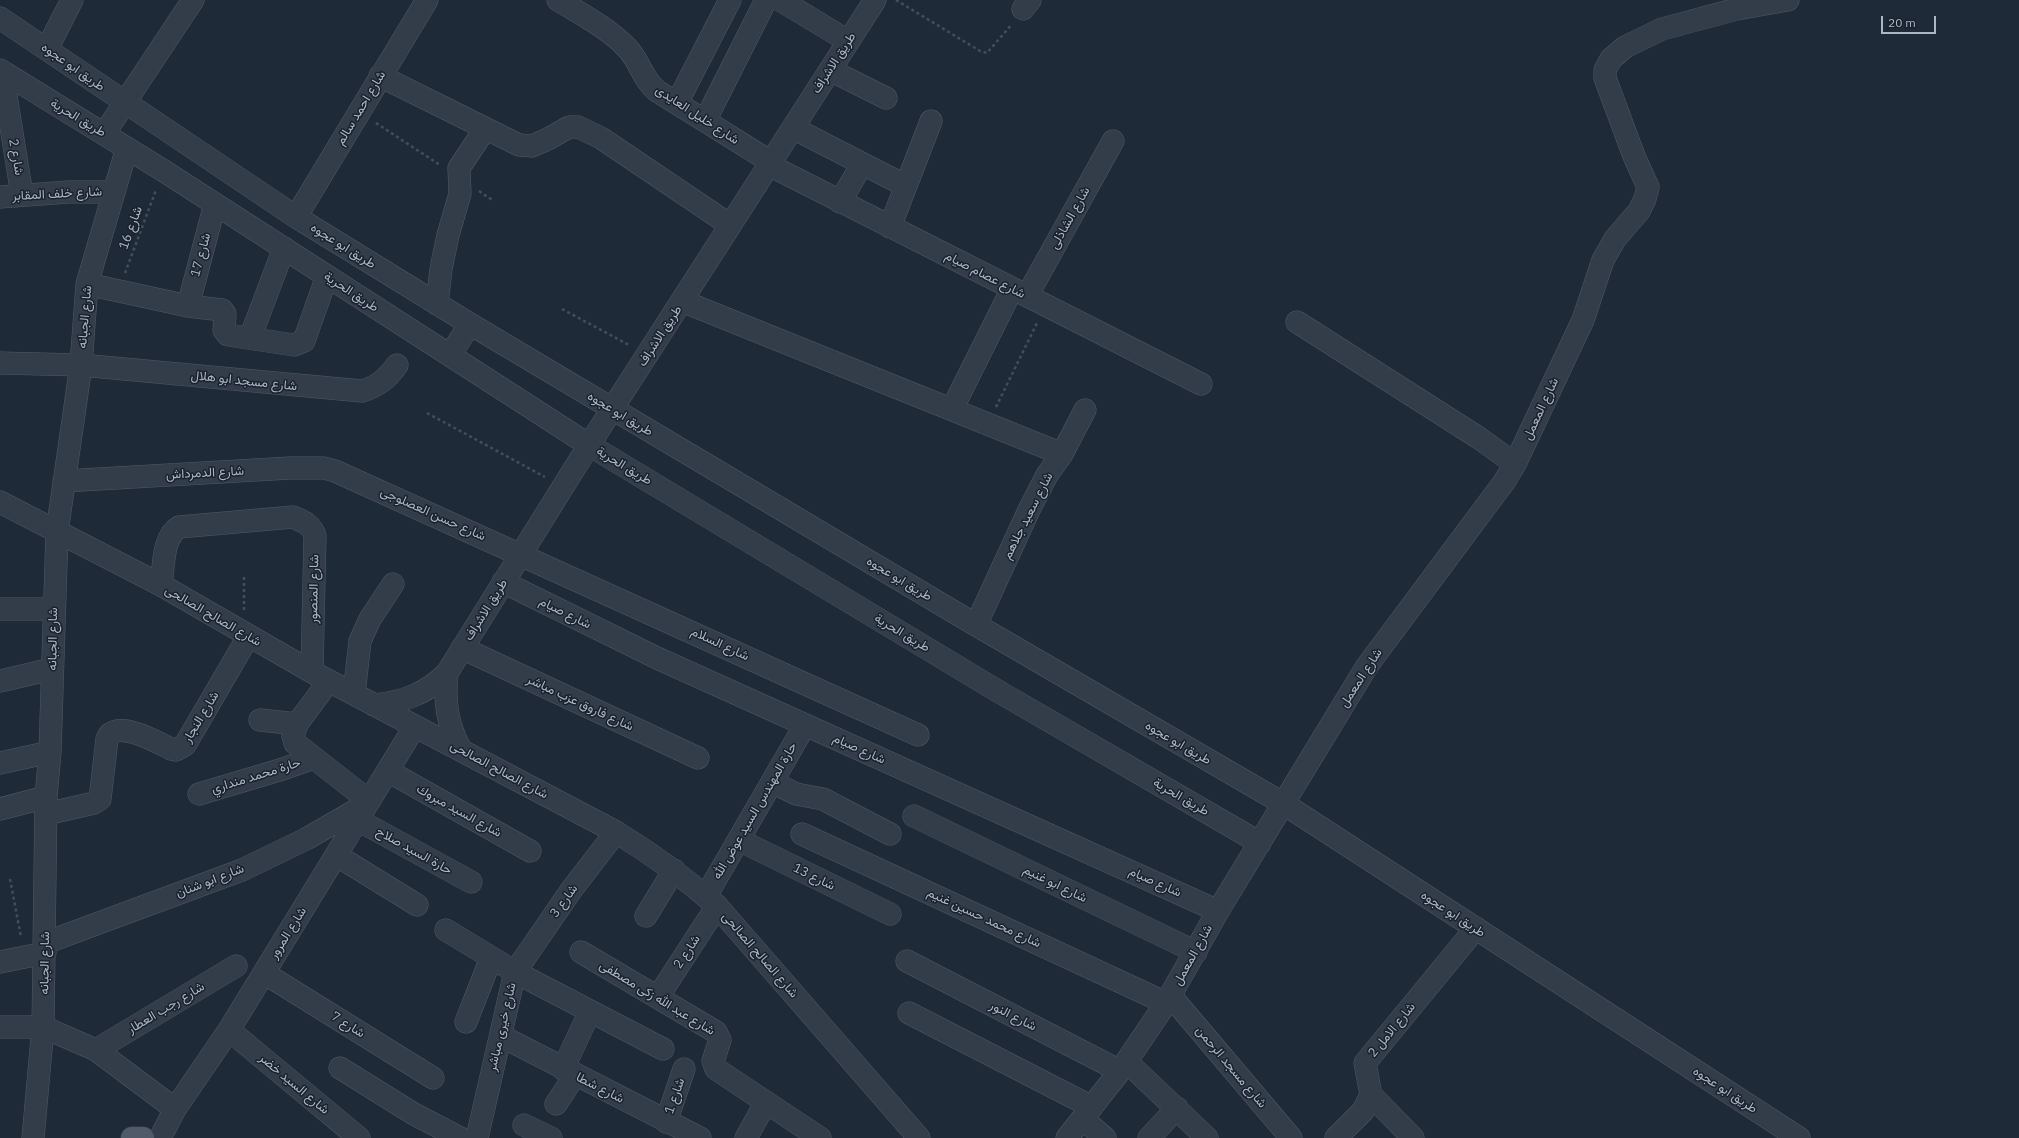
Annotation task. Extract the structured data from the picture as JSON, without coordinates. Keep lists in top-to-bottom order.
{
  "streets": {
    "street": [
      "طريق الاشراف",
      "طريق ابو عجوه",
      "شارع احمد سالم",
      "شارع خليل العايدى",
      "طريق الحرية",
      "شارع 2",
      "شارع خلف المقابر",
      "شارع الشاذلى",
      "شارع 17",
      "شارع عصام صيام",
      "شارع الجبانه",
      "شارع مسجد ابو هلال",
      "شارع المعمل",
      "شارع الدمرداش",
      "شارع حسن العصلوجى",
      "شارع سعيد جلاهم",
      "شارع المنصور",
      "شارع صيام",
      "شارع الصالح الصالحى",
      "شارع السلام",
      "شارع فاروق عزب مباشر",
      "شارع النجار",
      "حارة محمد منداري",
      "شارع السيد مبروك",
      "حارة المهندس السيد عوض الله",
      "حارة السيد صلاح",
      "شارع 13",
      "شارع ابو شنان",
      "شارع ابو غنيم",
      "شارع 3",
      "شارع محمد حسين غنيم",
      "شارع المرور",
      "شارع عبد الله زكى مصطفى",
      "شارع رجب العطار",
      "شارع النور",
      "شارع 7",
      "شارع خيرى مباشر",
      "شارع الامل 2",
      "شارع مسجد الرحمن",
      "شارع السيد خضر",
      "شارع شطا",
      "شارع 1"
    ],
    "path": ["شارع 16"]
  },
  "crossings": [
    ["طريق الاشراف", "طريق ابو عجوه"],
    ["طريق الاشراف", "شارع خليل العايدى"],
    ["طريق الاشراف", "طريق الحرية"],
    ["طريق الاشراف", "شارع عصام صيام"],
    ["طريق الاشراف", "شارع حسن العصلوجى"],
    ["طريق الاشراف", "شارع صيام"],
    ["طريق الاشراف", "شارع الصالح الصالحى"],
    ["طريق الاشراف", "شارع السلام"],
    ["طريق الاشراف", "شارع فاروق عزب مباشر"],
    ["طريق ابو عجوه", "شارع احمد سالم"],
    ["طريق ابو عجوه", "شارع المعمل"],
    ["طريق ابو عجوه", "شارع سعيد جلاهم"],
    ["طريق ابو عجوه", "شارع الامل 2"],
    ["شارع خليل العايدى", "شارع عصام صيام"],
    ["طريق الحرية", "شارع 2"],
    ["طريق الحرية", "شارع 16"],
    ["طريق الحرية", "شارع 17"],
    ["طريق الحرية", "شارع الجبانه"],
    ["طريق الحرية", "شارع المعمل"],
    ["شارع 2", "شارع خلف المقابر"],
    ["شارع 2", "شارع الصالح الصالحى"],
    ["شارع 2", "حارة المهندس السيد عوض الله"],
    ["شارع 2", "شارع عبد الله زكى مصطفى"],
    ["شارع خلف المقابر", "شارع الجبانه"],
    ["شارع الشاذلى", "شارع عصام صيام"],
    ["شارع الجبانه", "شارع مسجد ابو هلال"],
    ["شارع الجبانه", "شارع الدمرداش"],
    ["شارع الجبانه", "شارع الصالح الصالحى"],
    ["شارع الجبانه", "شارع النجار"],
    ["شارع الجبانه", "شارع ابو شنان"],
    ["شارع المعمل", "شارع صيام"],
    ["شارع المعمل", "شارع ابو غنيم"],
    ["شارع المعمل", "شارع محمد حسين غنيم"],
    ["شارع المعمل", "شارع النور"],
    ["شارع المعمل", "شارع مسجد الرحمن"],
    ["شارع الدمرداش", "شارع حسن العصلوجى"],
    ["شارع حسن العصلوجى", "شارع السلام"],
    ["شارع المنصور", "شارع الصالح الصالحى"],
    ["شارع صيام", "حارة المهندس السيد عوض الله"],
    ["شارع الصالح الصالحى", "شارع النجار"],
    ["شارع الصالح الصالحى", "حارة المهندس السيد عوض الله"],
    ["شارع الصالح الصالحى", "شارع 3"],
    ["شارع الصالح الصالحى", "شارع المرور"],
    ["حارة محمد منداري", "حارة السيد صلاح"],
    ["حارة محمد منداري", "شارع ابو شنان"],
    ["حارة محمد منداري", "شارع المرور"],
    ["شارع السيد مبروك", "شارع المرور"],
    ["حارة المهندس السيد عوض الله", "شارع 13"],
    ["حارة السيد صلاح", "شارع ابو شنان"],
    ["حارة السيد صلاح", "شارع المرور"],
    ["شارع ابو شنان", "شارع المرور"],
    ["شارع 3", "شارع خيرى مباشر"],
    ["شارع محمد حسين غنيم", "شارع مسجد الرحمن"],
    ["شارع المرور", "شارع 7"],
    ["شارع المرور", "شارع السيد خضر"],
    ["شارع خيرى مباشر", "شارع شطا"],
    ["شارع شطا", "شارع 1"]
  ],
  "scale_bar": "20 m"
}
